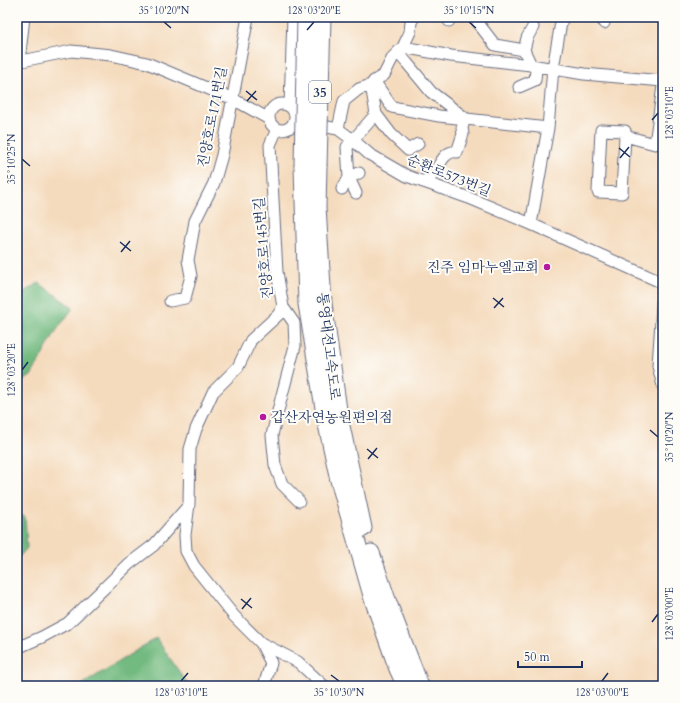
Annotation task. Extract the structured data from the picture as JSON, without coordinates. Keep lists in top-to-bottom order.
{
  "streets": {
    "highway": ["35", "통영대전고속도로"],
    "street": ["진양호로171번길", "순환로573번길", "진양호로145번길"]
  },
  "crossings": [
    ["순환로573번길", "진양호로145번길"]
  ],
  "places": ["진주 임마누엘교회", "갑산자연농원편의점"],
  "scale_bar": "50 m",
  "coordinates": [
    "35°10'20\"N",
    "128°03'20\"E",
    "35°10'15\"N",
    "128°03'10\"E",
    "35°10'25\"N",
    "128°03'00\"E",
    "35°10'30\"N"
  ]
}
